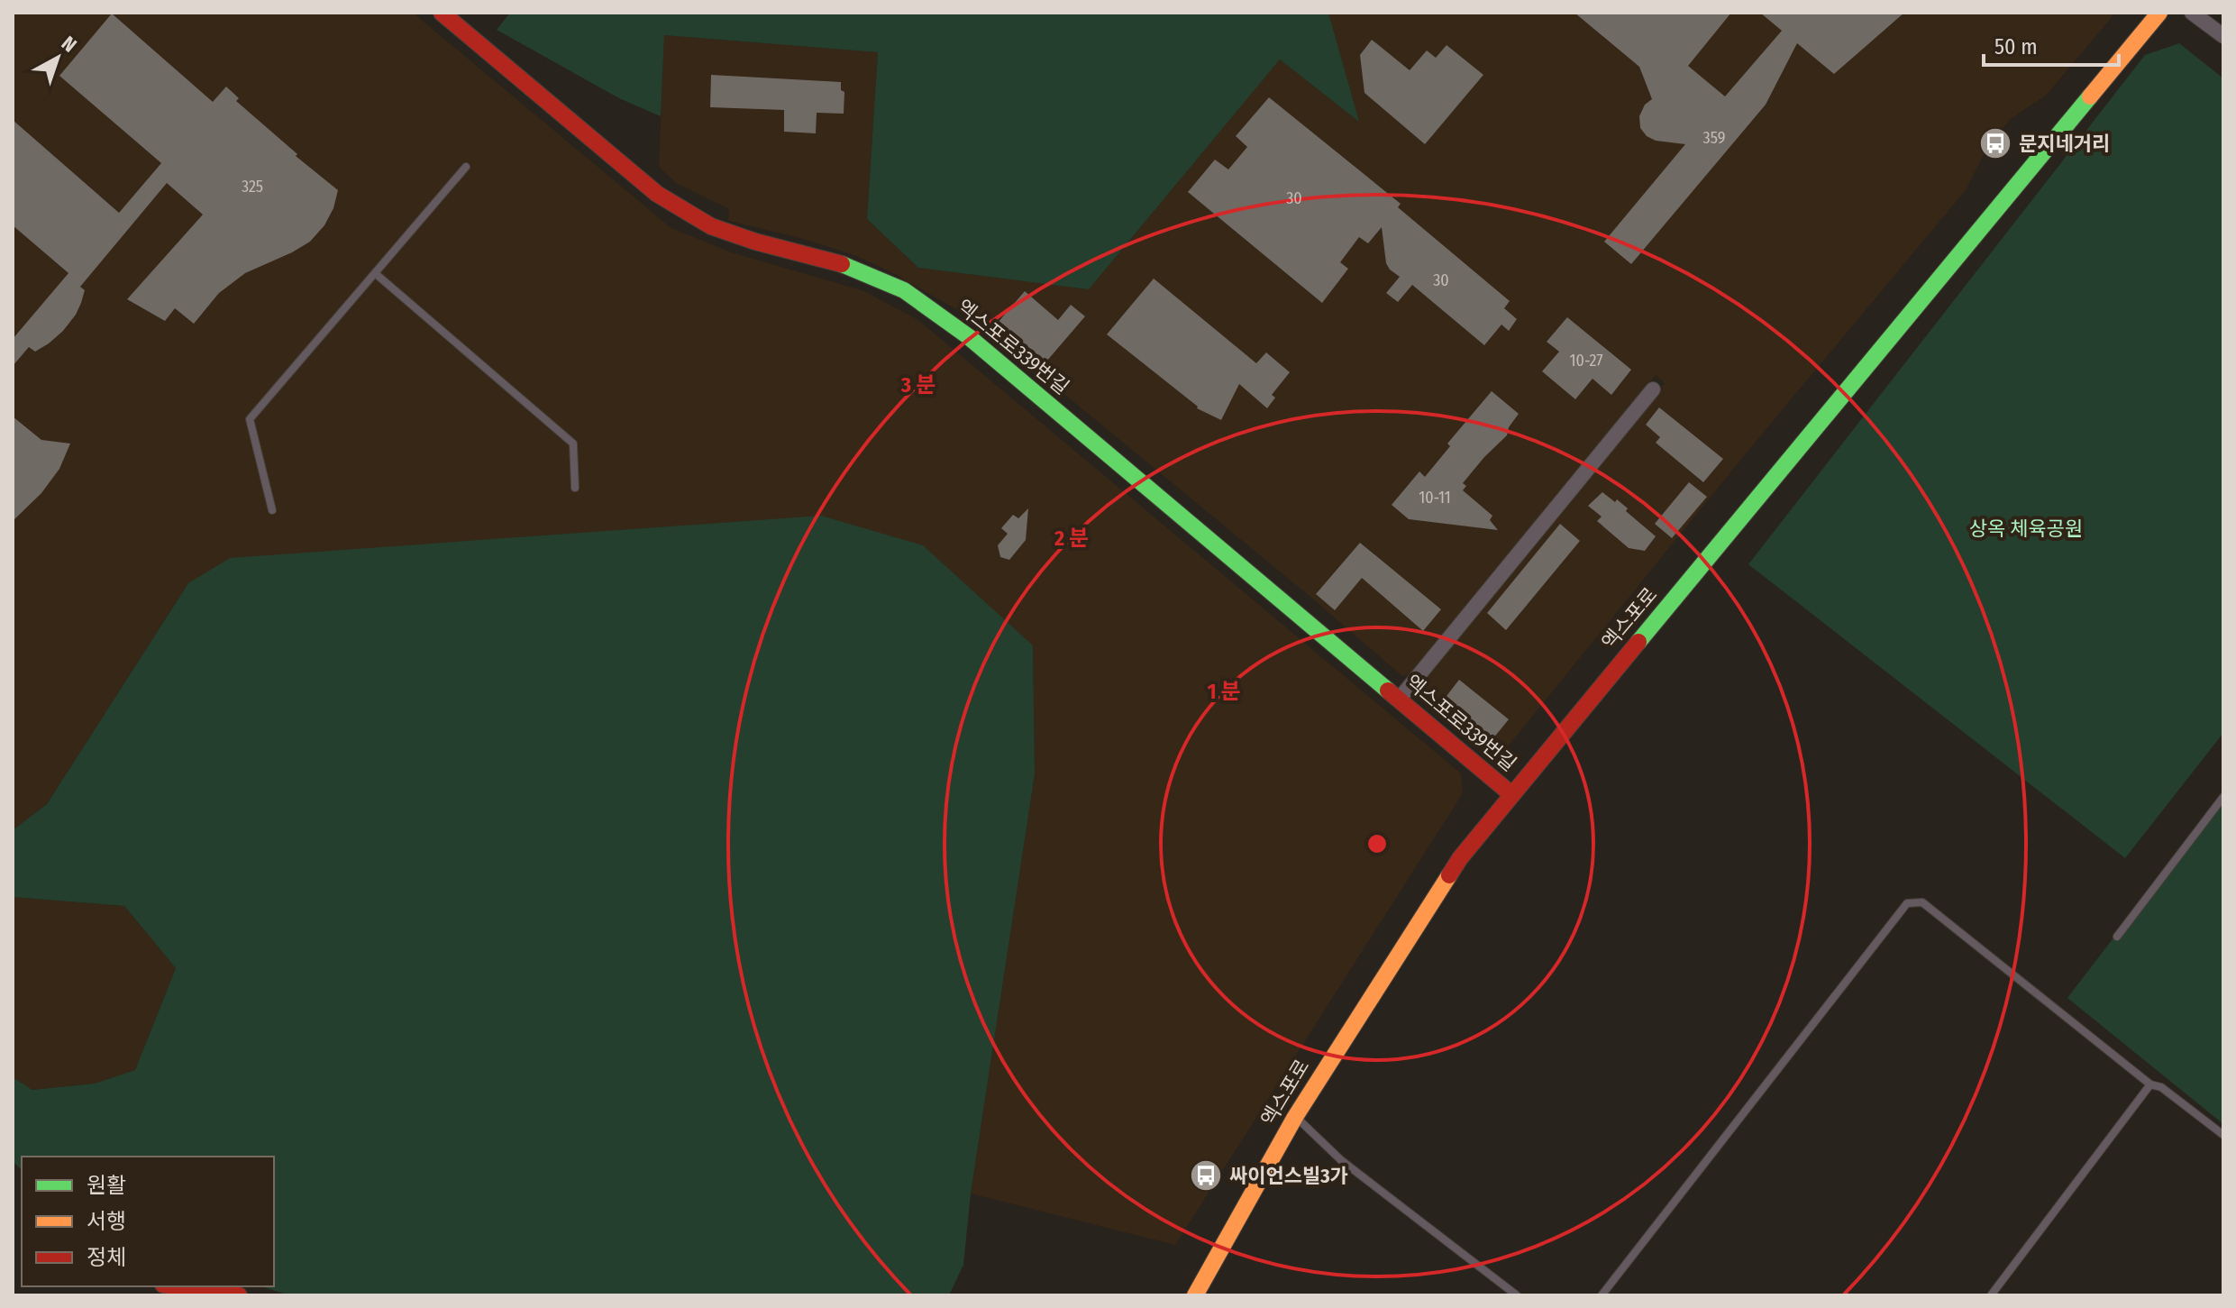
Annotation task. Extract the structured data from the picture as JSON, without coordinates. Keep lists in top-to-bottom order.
{
  "streets": {
    "main road": ["엑스포로339번길", "엑스포로"]
  },
  "crossings": [
    ["엑스포로339번길", "엑스포로"]
  ],
  "parks": ["상옥 체육공원"],
  "places": {
    "bus stop": ["문지네거리", "싸이언스빌3가"]
  },
  "house_numbers": [
    "359",
    "325",
    "30",
    "30",
    "10-27",
    "10-11"
  ],
  "legend": ["원활", "서행", "정체"],
  "scale_bar": "50 m",
  "north": "top right",
  "rings": ["3 분", "2 분", "1 분"]
}
